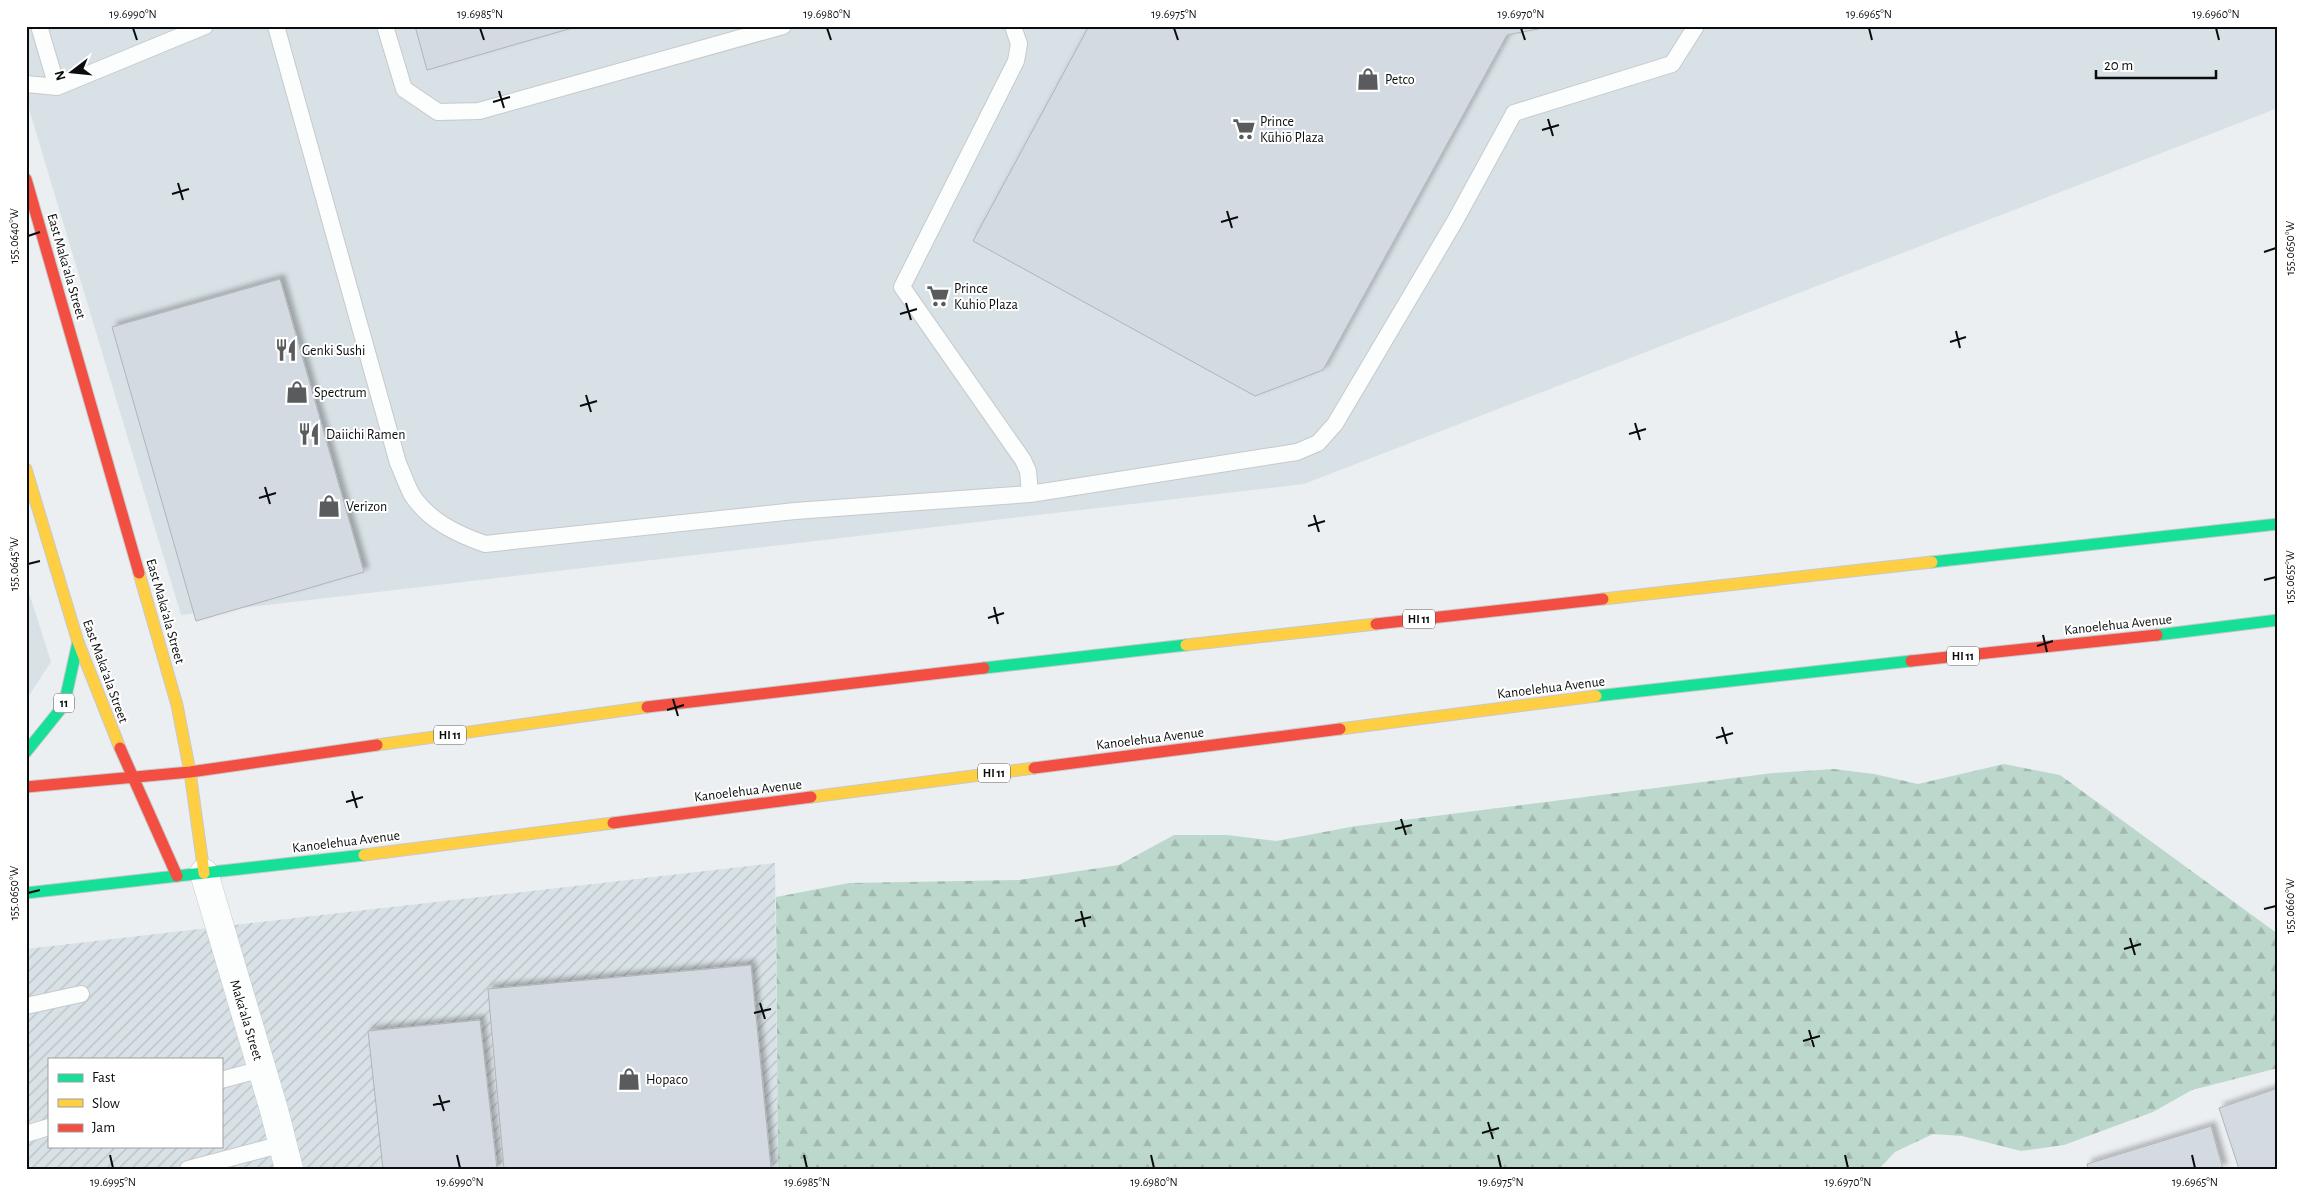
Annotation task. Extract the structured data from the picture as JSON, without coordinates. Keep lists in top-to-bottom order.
{
  "streets": {
    "main road": [
      "East Makaʻala Street",
      "East Maka'ala Street",
      "HI 11",
      "Kanoelehua Avenue",
      "11"
    ],
    "street": ["Maka‘ala Street"]
  },
  "crossings": [
    ["East Makaʻala Street", "East Maka'ala Street"],
    ["East Makaʻala Street", "HI 11"],
    ["East Makaʻala Street", "Kanoelehua Avenue"],
    ["East Makaʻala Street", "11"],
    ["East Maka'ala Street", "HI 11"],
    ["East Maka'ala Street", "Kanoelehua Avenue"],
    ["East Maka'ala Street", "Maka‘ala Street"],
    ["Kanoelehua Avenue", "Maka‘ala Street"]
  ],
  "places": {
    "shop": [
      "Petco",
      "Spectrum",
      "Verizon",
      "Hopaco"
    ],
    "supermarket": ["Prince Kūhiō Plaza", "Prince Kuhio Plaza"],
    "restaurant": ["Genki Sushi", "Daiichi Ramen"]
  },
  "legend": ["Fast", "Slow", "Jam"],
  "scale_bar": "20 m",
  "north": "left",
  "coordinates": [
    "19.6990°N",
    "19.6985°N",
    "19.6980°N",
    "19.6975°N",
    "19.6970°N",
    "19.6965°N",
    "19.6960°N",
    "155.0640°W",
    "155.0650°W",
    "155.0645°W",
    "155.0655°W",
    "155.0660°W",
    "19.6995°N"
  ]
}
